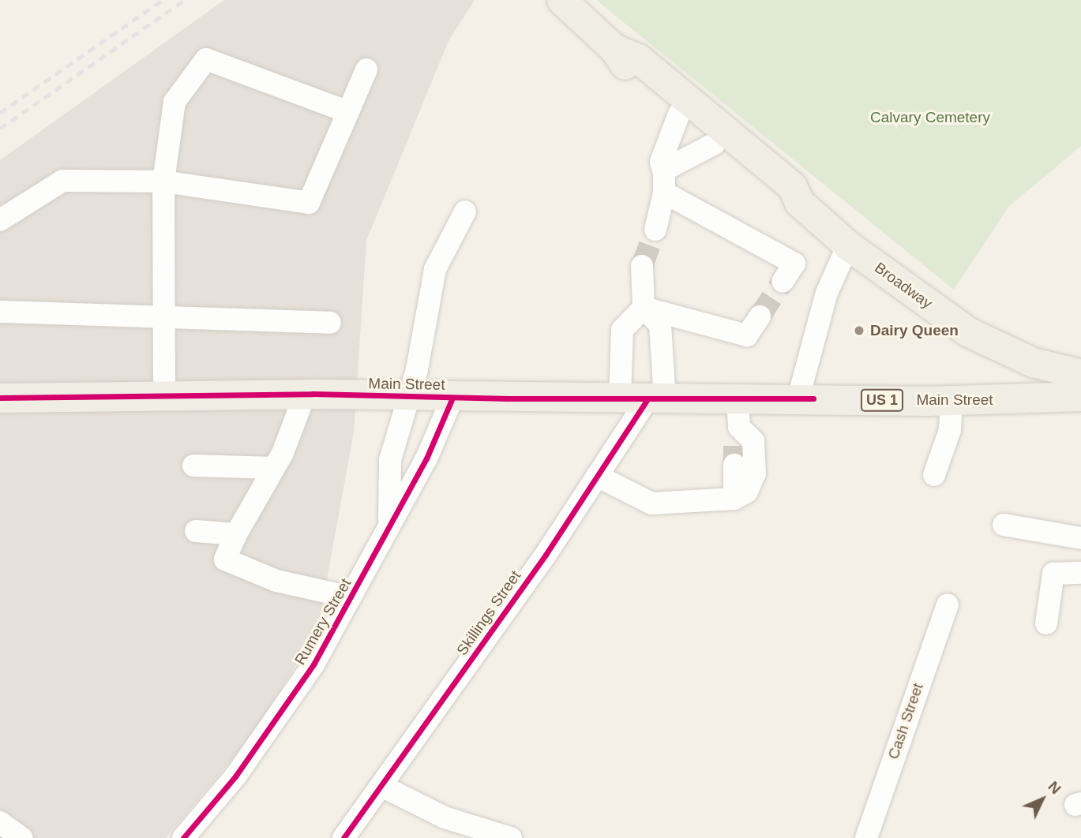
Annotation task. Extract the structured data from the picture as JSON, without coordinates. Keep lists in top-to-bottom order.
{
  "streets": {
    "main road": ["Broadway", "Main Street", "US 1"],
    "street": ["Skillings Street", "Rumery Street", "Cash Street"]
  },
  "crossings": [
    ["Main Street", "Skillings Street"],
    ["Main Street", "Rumery Street"]
  ],
  "parks": ["Calvary Cemetery"],
  "places": ["Dairy Queen"],
  "north": "top right"
}
